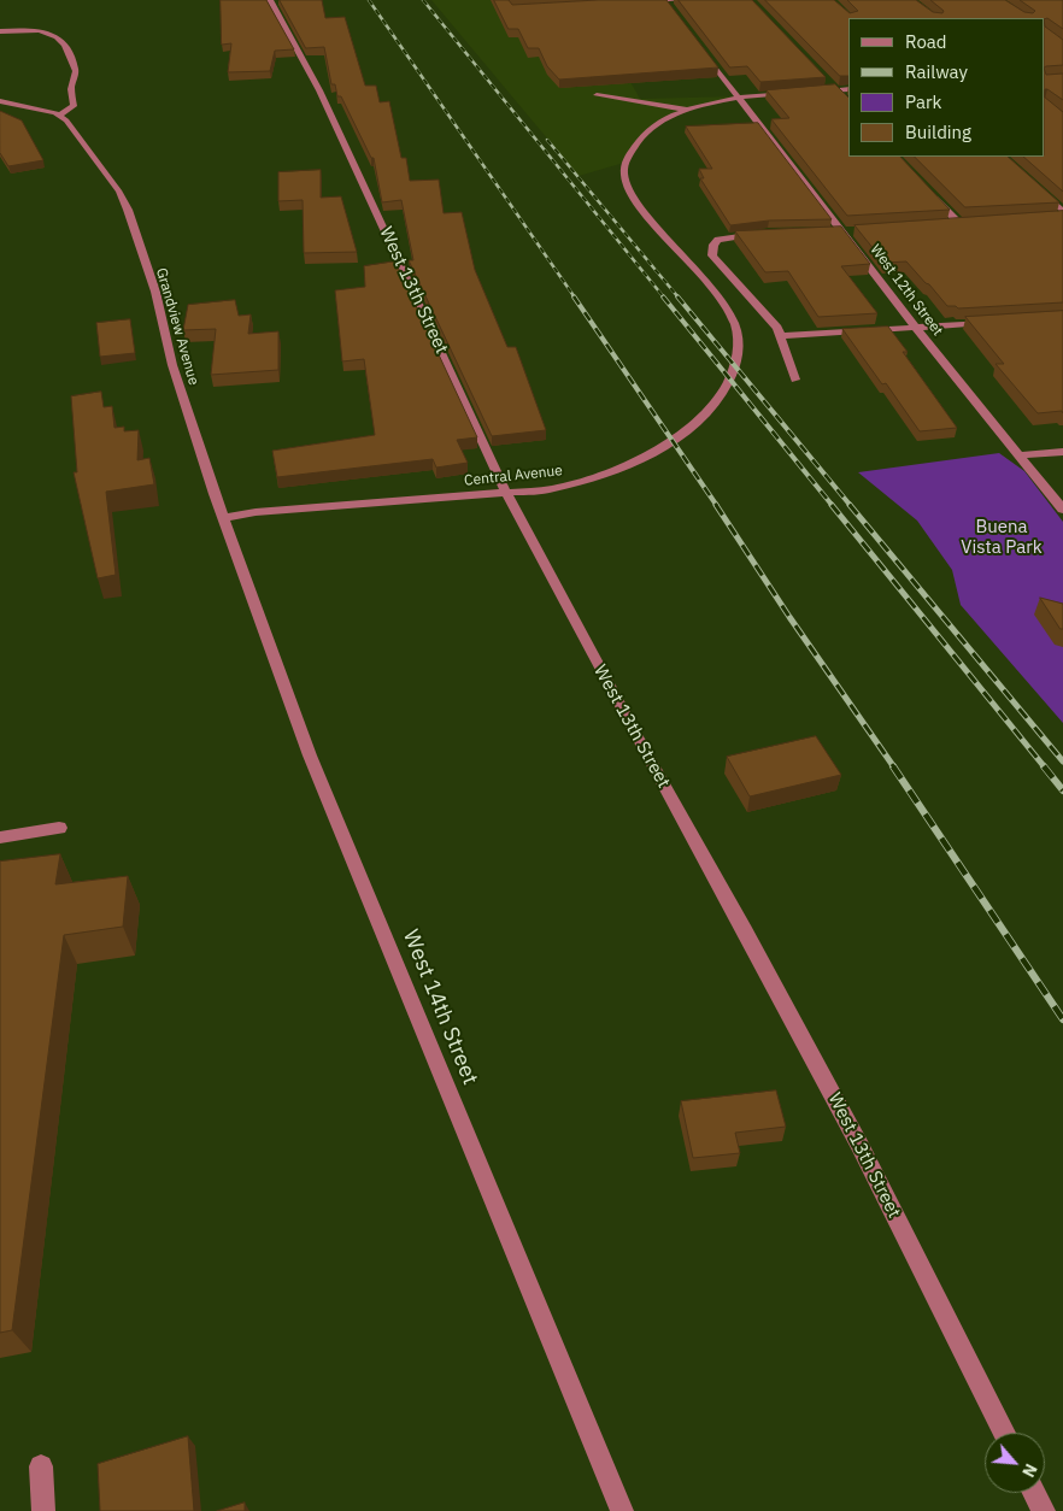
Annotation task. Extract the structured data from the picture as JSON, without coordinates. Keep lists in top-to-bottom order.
{
  "streets": {
    "street": [
      "West 13th Street",
      "West 12th Street",
      "Grandview Avenue",
      "Central Avenue",
      "West 14th Street"
    ]
  },
  "crossings": [
    ["West 13th Street", "Central Avenue"],
    ["Grandview Avenue", "Central Avenue"],
    ["Grandview Avenue", "West 14th Street"],
    ["Central Avenue", "West 14th Street"]
  ],
  "parks": ["Buena Vista Park"],
  "legend": [
    "Road",
    "Railway",
    "Park",
    "Building"
  ],
  "north": "bottom right"
}
